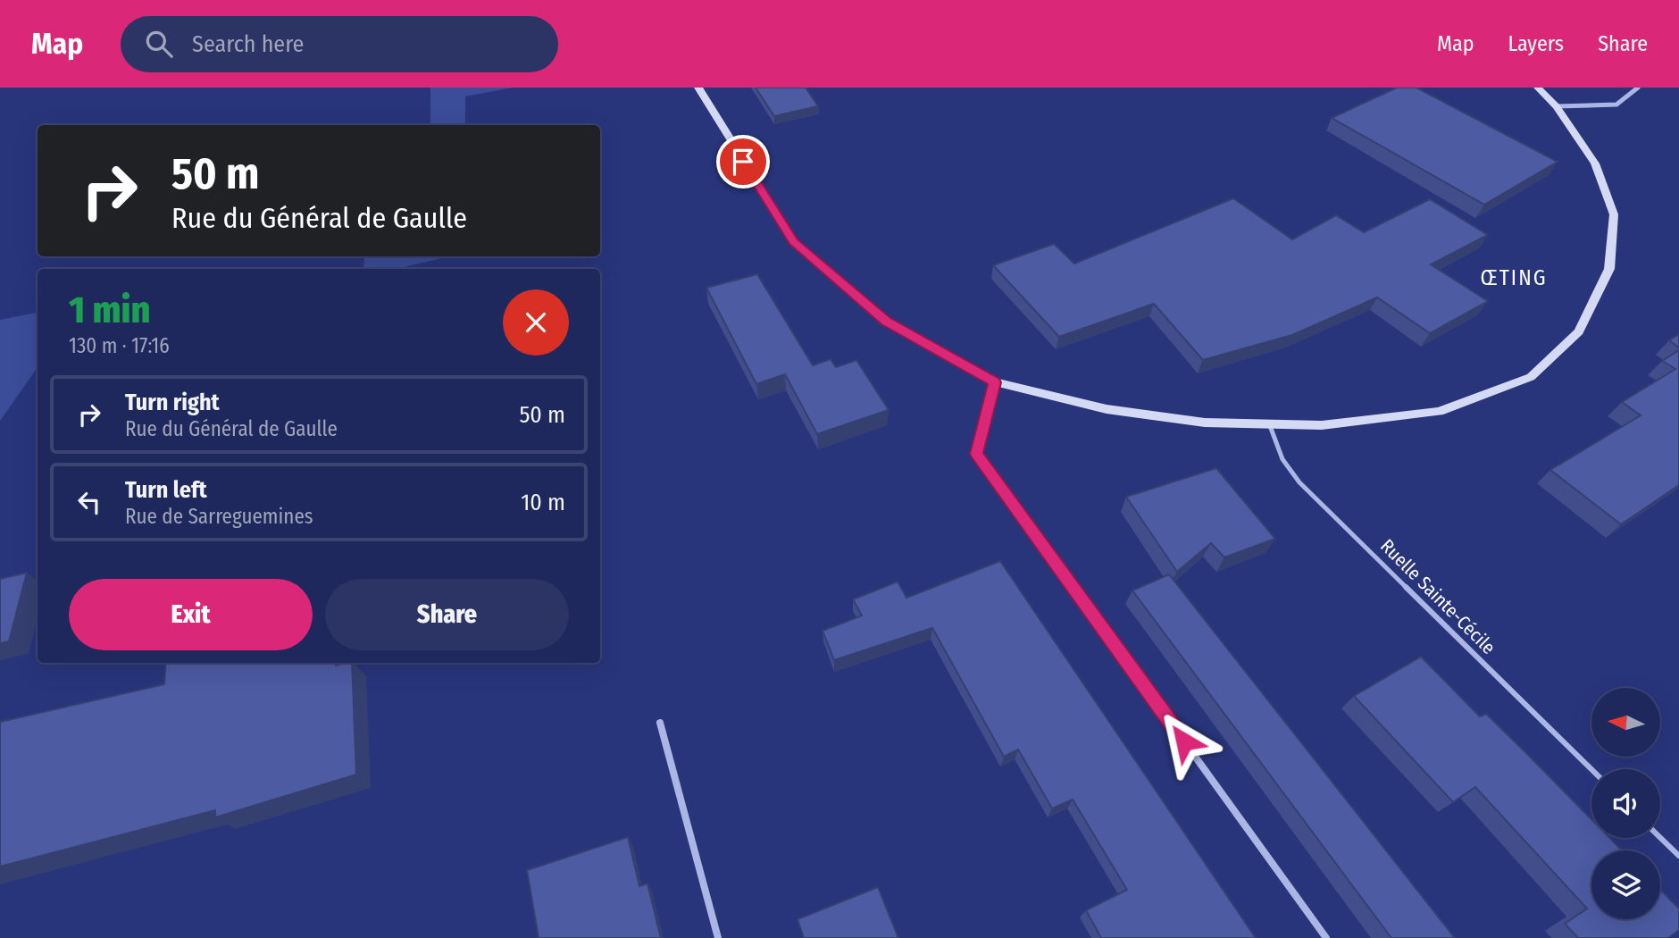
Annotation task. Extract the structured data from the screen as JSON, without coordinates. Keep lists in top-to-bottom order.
{
  "streets": {
    "lane": ["Ruelle Sainte-Cécile"]
  },
  "districts": ["ŒTING"],
  "north": "left",
  "page": {
    "header": "Map",
    "search": "Search here",
    "nav": ["Map", "Layers", "Share"],
    "turn": ["50 m", "Rue du Général de Gaulle"],
    "heading": ["1 min", "130 m · 17:16"],
    "list": [
      {
        "name": "Turn right",
        "note": "Rue du Général de Gaulle",
        "value": "50 m"
      },
      {
        "name": "Turn left",
        "note": "Rue de Sarreguemines",
        "value": "10 m"
      }
    ],
    "buttons": ["Exit", "Share"]
  }
}
